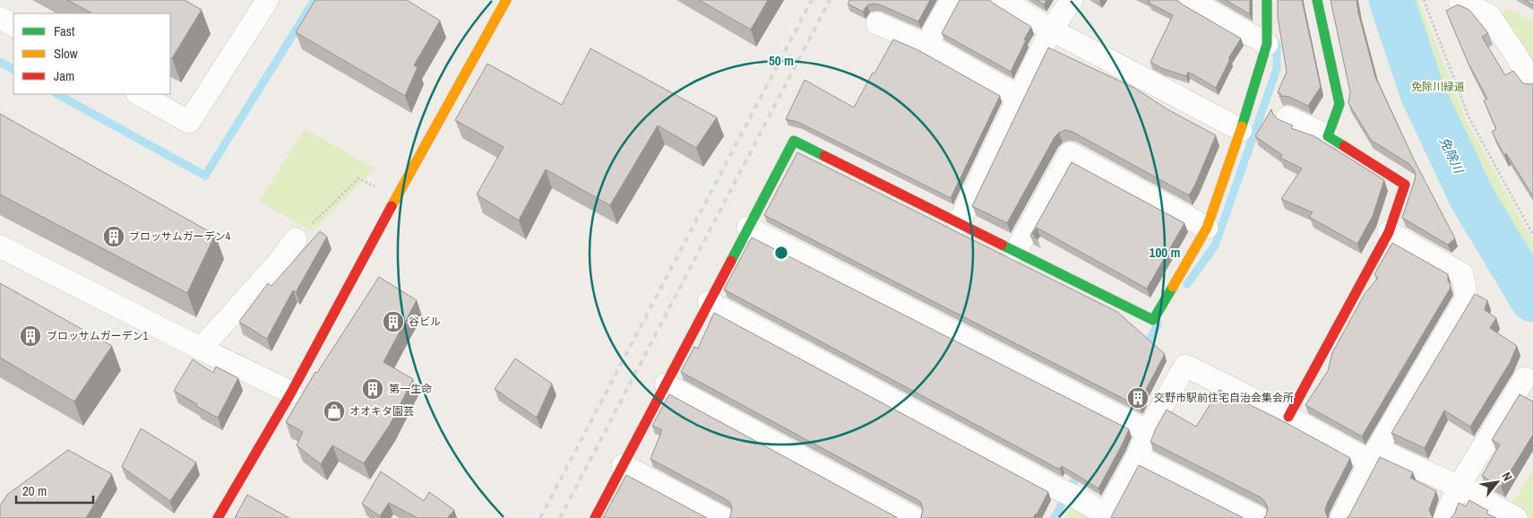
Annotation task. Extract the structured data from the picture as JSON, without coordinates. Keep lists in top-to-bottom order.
{
  "water": ["免除川"],
  "parks": ["免除川緑道"],
  "places": {
    "building": [
      "ブロッサムガーデン4",
      "谷ビル",
      "ブロッサムガーデン1",
      "第一生命",
      "交野市駅前住宅自治会集会所"
    ],
    "shop": ["オオキタ園芸"]
  },
  "legend": ["Fast", "Slow", "Jam"],
  "scale_bar": "20 m",
  "north": "top right",
  "rings": ["50 m", "100 m"]
}
